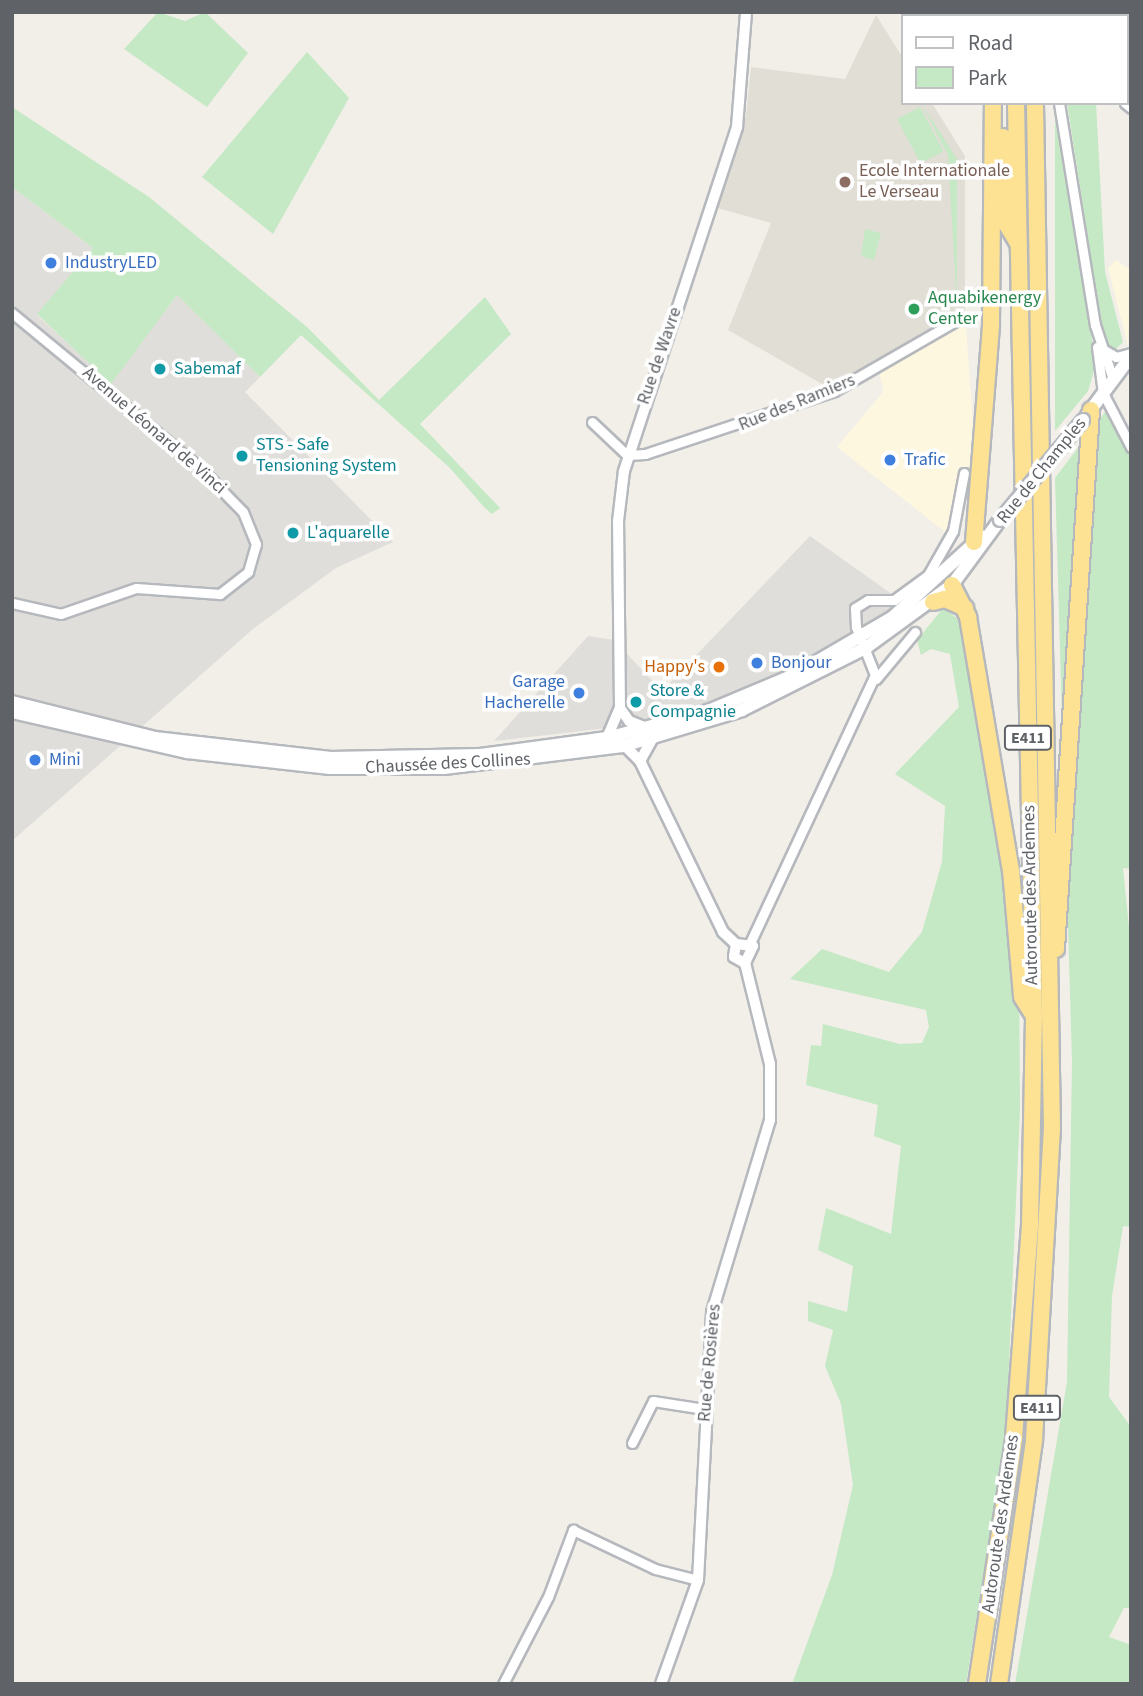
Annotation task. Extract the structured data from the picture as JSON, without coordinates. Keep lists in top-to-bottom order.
{
  "streets": {
    "highway": ["E411", "Autoroute des Ardennes"],
    "main road": ["Rue de Champles", "Chaussée des Collines"],
    "street": [
      "Rue de Wavre",
      "Rue des Ramiers",
      "Avenue Léonard de Vinci",
      "Rue de Rosières"
    ]
  },
  "crossings": [
    ["Rue de Wavre", "Rue des Ramiers"],
    ["Rue de Wavre", "Chaussée des Collines"]
  ],
  "places": [
    "Ecole Internationale Le Verseau",
    "IndustryLED",
    "Aquabikenergy Center",
    "Sabemaf",
    "STS - Safe Tensioning System",
    "Trafic",
    "L'aquarelle",
    "Bonjour",
    "Happy's",
    "Garage Hacherelle",
    "Store & Compagnie",
    "Mini"
  ],
  "legend": ["Road", "Park"]
}
